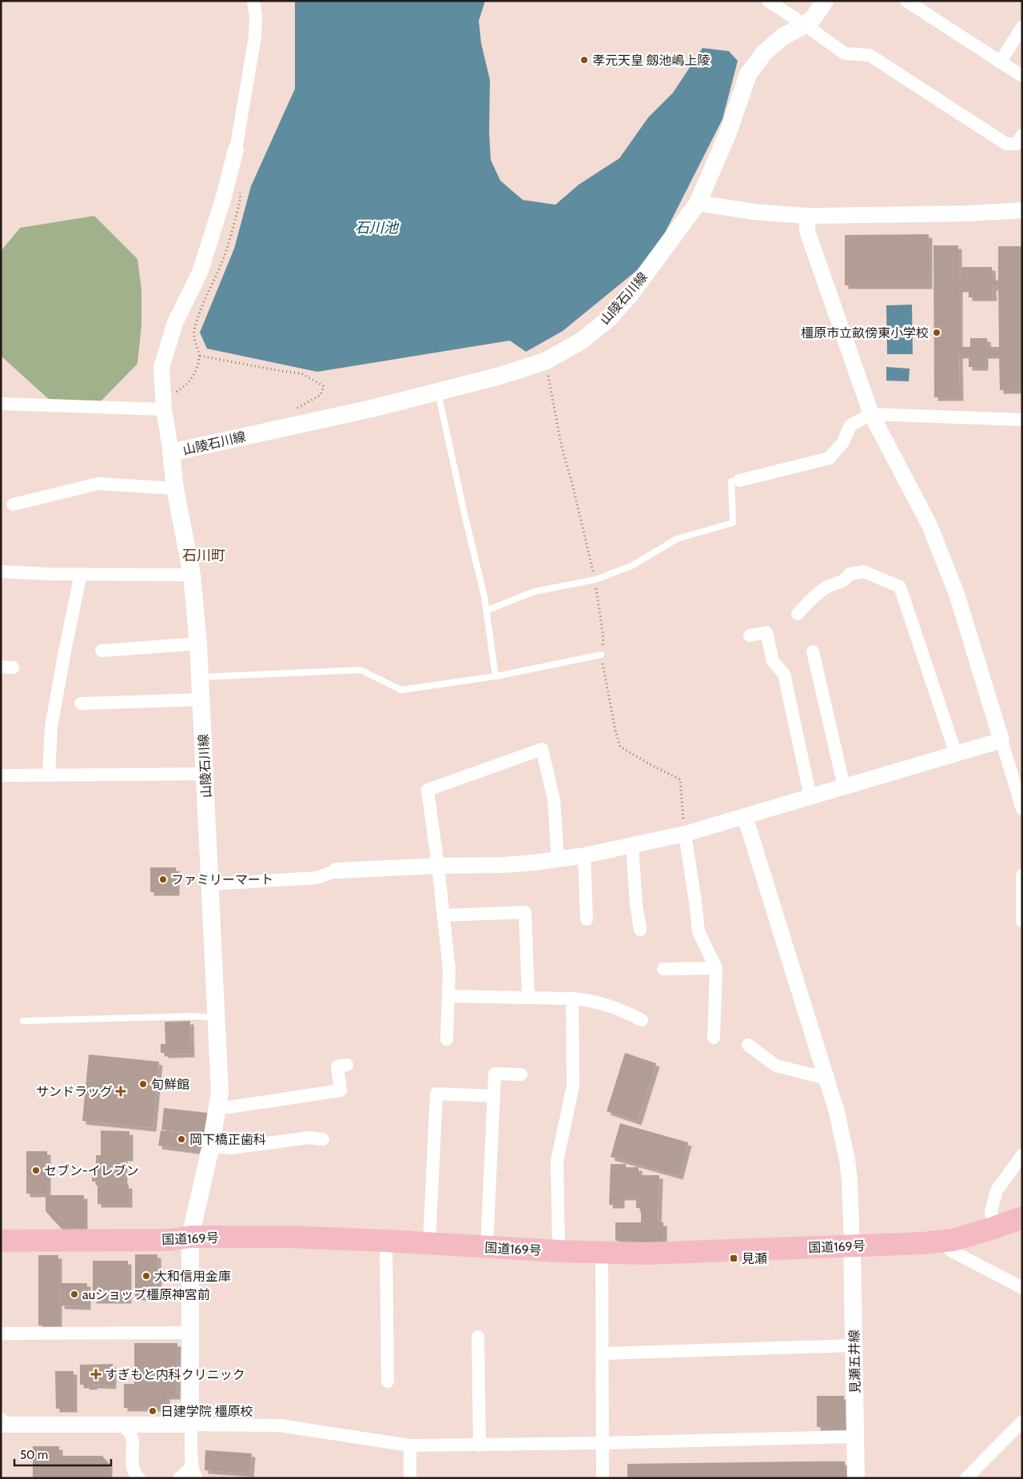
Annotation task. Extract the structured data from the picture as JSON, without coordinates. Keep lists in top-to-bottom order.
{
  "streets": {
    "highway": ["国道169号"],
    "main road": ["山陵石川線", "見瀬五井線"]
  },
  "crossings": [
    ["山陵石川線", "国道169号"],
    ["国道169号", "見瀬五井線"]
  ],
  "districts": ["石川町"],
  "water": ["石川池"],
  "places": {
    "other": [
      "孝元天皇 劔池嶋上陵",
      "橿原市立畝傍東小学校",
      "ファミリーマート",
      "旬鮮館",
      "岡下橋正歯科",
      "セブン-イレブン",
      "大和信用金庫",
      "auショップ橿原神宮前",
      "日建学院 橿原校"
    ],
    "health": ["サンドラッグ", "すぎもと内科クリニック"],
    "transit": ["見瀬"]
  },
  "scale_bar": "50 m"
}
